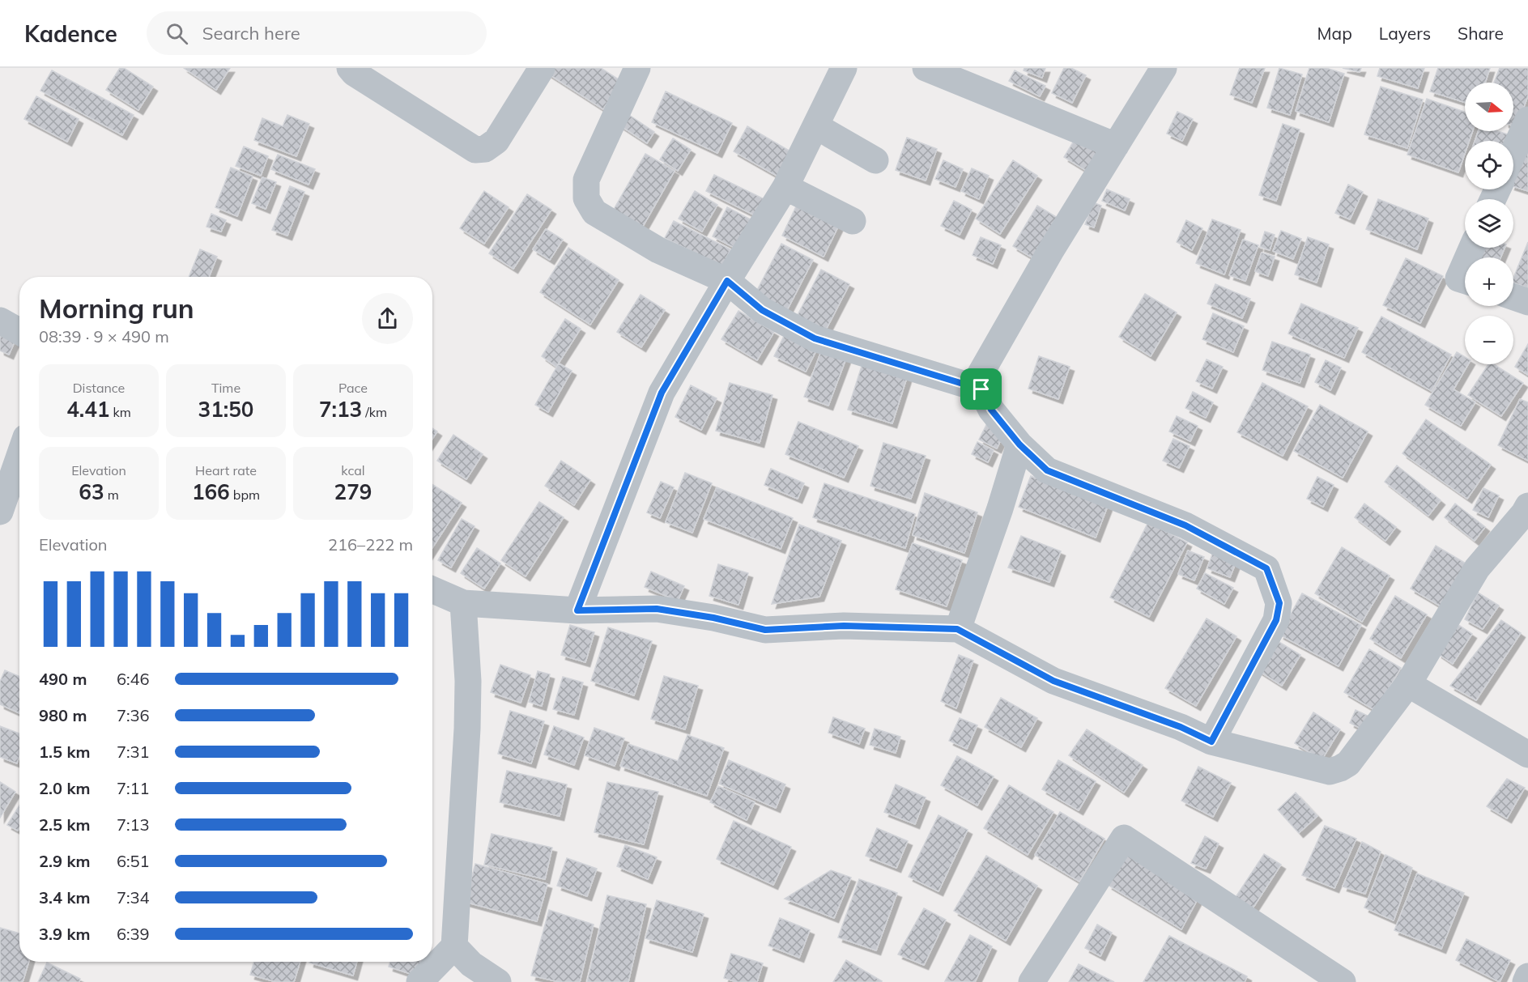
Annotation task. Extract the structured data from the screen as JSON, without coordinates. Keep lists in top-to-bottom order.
{
  "north": "right",
  "page": {
    "header": "Kadence",
    "search": "Search here",
    "nav": ["Map", "Layers", "Share"],
    "map_buttons": ["+", "−"],
    "heading": ["Morning run", "08:39 · 9 × 490 m"],
    "stats": [
      ["Distance", "4.41 km"],
      ["Time", "31:50"],
      ["Pace", "7:13 /km"],
      ["Elevation", "63 m"],
      ["Heart rate", "166 bpm"],
      ["kcal", "279"]
    ],
    "chart": ["Elevation", "216–222 m"],
    "list": [
      {
        "name": "490 m",
        "note": "6:46"
      },
      {
        "name": "980 m",
        "note": "7:36"
      },
      {
        "name": "1.5 km",
        "note": "7:31"
      },
      {
        "name": "2.0 km",
        "note": "7:11"
      },
      {
        "name": "2.5 km",
        "note": "7:13"
      },
      {
        "name": "2.9 km",
        "note": "6:51"
      },
      {
        "name": "3.4 km",
        "note": "7:34"
      },
      {
        "name": "3.9 km",
        "note": "6:39"
      }
    ]
  }
}
